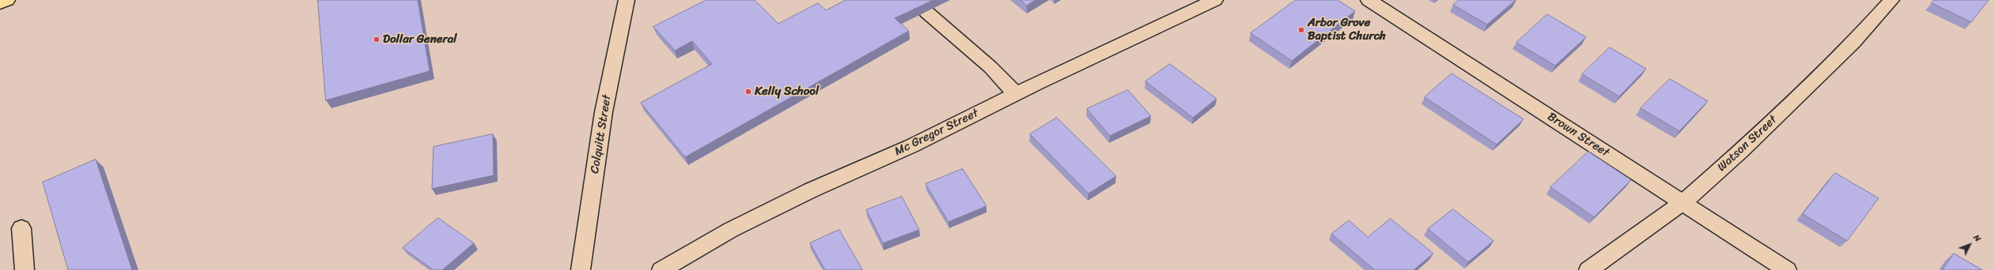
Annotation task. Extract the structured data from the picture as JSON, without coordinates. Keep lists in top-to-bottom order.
{
  "streets": {
    "street": [
      "Mc Gregor Street",
      "Colquitt Street",
      "Brown Street",
      "Watson Street"
    ]
  },
  "crossings": [
    ["Brown Street", "Watson Street"]
  ],
  "places": ["Arbor Grove Baptist Church", "Dollar General", "Kelly School"],
  "north": "top right"
}
